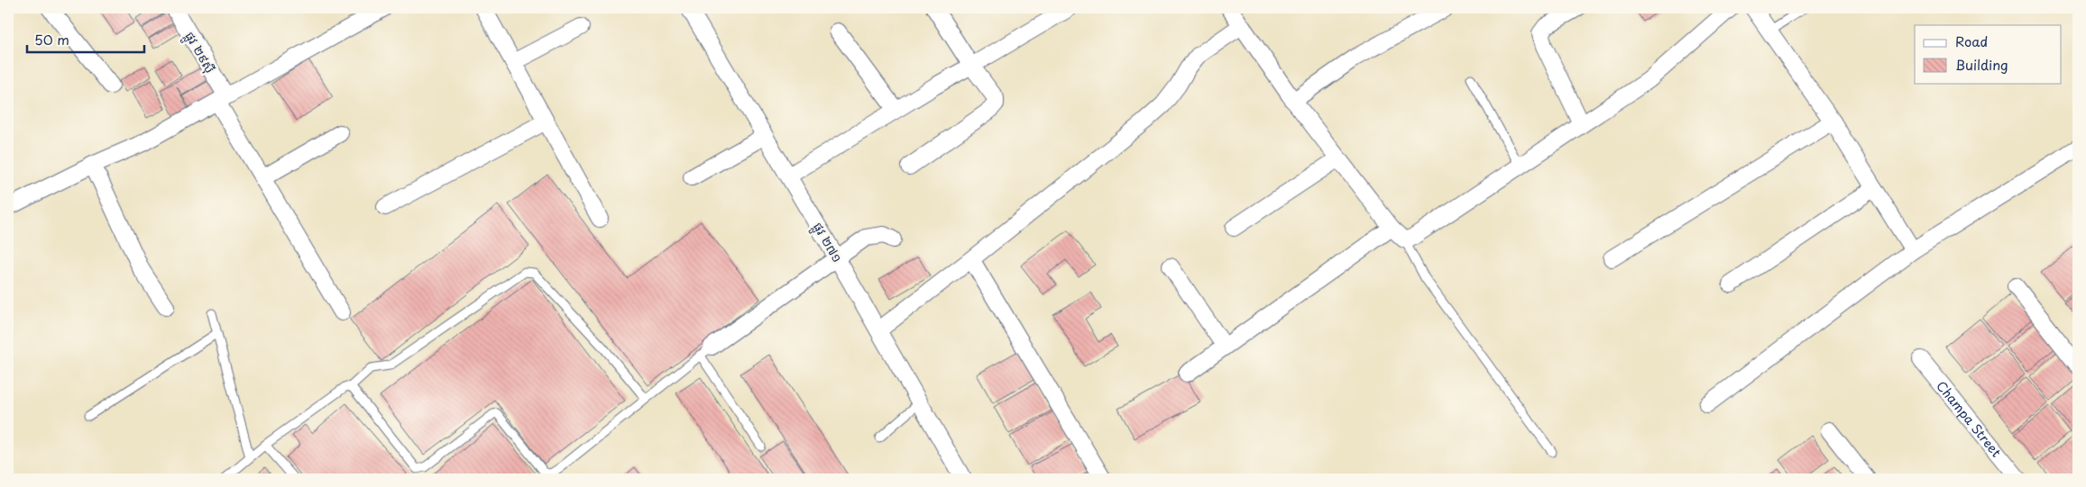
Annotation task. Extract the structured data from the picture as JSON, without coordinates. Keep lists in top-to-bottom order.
{
  "streets": {
    "street": ["ផ្លូវ ២៩ស៊ី", "ផ្លូវ ២៧១", "Champa Street"]
  },
  "legend": ["Road", "Building"],
  "scale_bar": "50 m"
}
